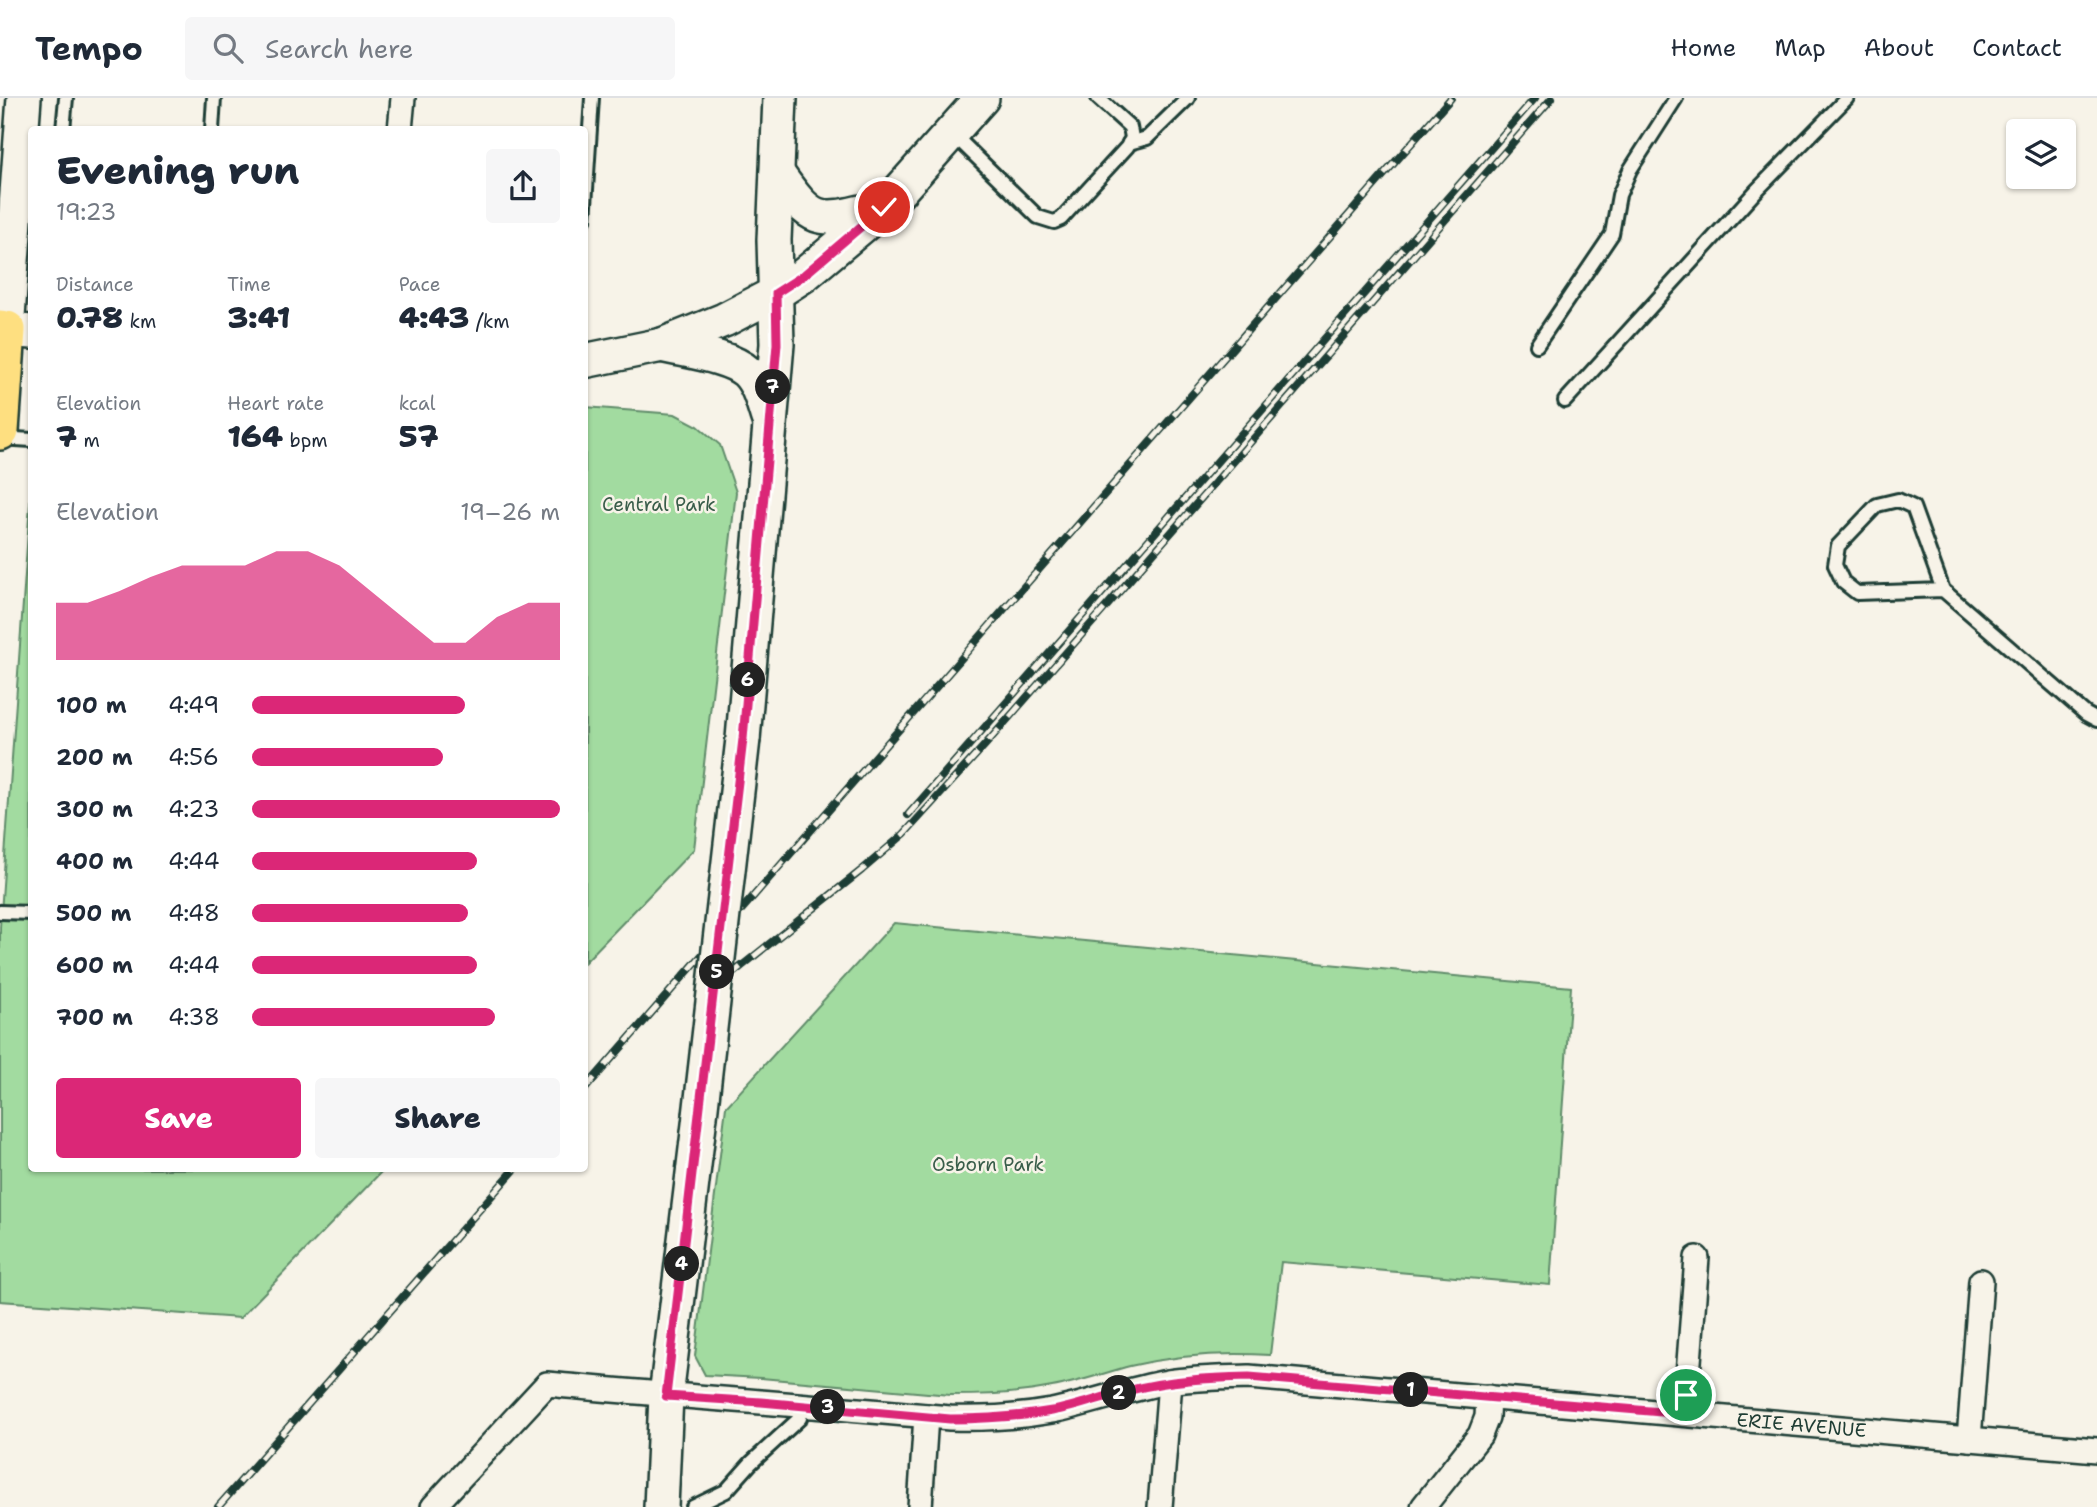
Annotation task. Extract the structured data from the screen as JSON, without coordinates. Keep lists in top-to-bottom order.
{
  "streets": {
    "street": ["ERIE AVENUE"]
  },
  "parks": ["Central Park", "Osborn Park"],
  "page": {
    "header": "Tempo",
    "search": "Search here",
    "nav": [
      "Home",
      "Map",
      "About",
      "Contact"
    ],
    "heading": ["Evening run", "19:23"],
    "stats": [
      ["Distance", "0.78 km"],
      ["Time", "3:41"],
      ["Pace", "4:43 /km"],
      ["Elevation", "7 m"],
      ["Heart rate", "164 bpm"],
      ["kcal", "57"]
    ],
    "pins": [
      "7",
      "6",
      "5",
      "4",
      "1",
      "2",
      "3"
    ],
    "chart": ["Elevation", "19–26 m"],
    "list": [
      {
        "name": "100 m",
        "note": "4:49"
      },
      {
        "name": "200 m",
        "note": "4:56"
      },
      {
        "name": "300 m",
        "note": "4:23"
      },
      {
        "name": "400 m",
        "note": "4:44"
      },
      {
        "name": "500 m",
        "note": "4:48"
      },
      {
        "name": "600 m",
        "note": "4:44"
      },
      {
        "name": "700 m",
        "note": "4:38"
      }
    ],
    "buttons": ["Save", "Share"]
  }
}
